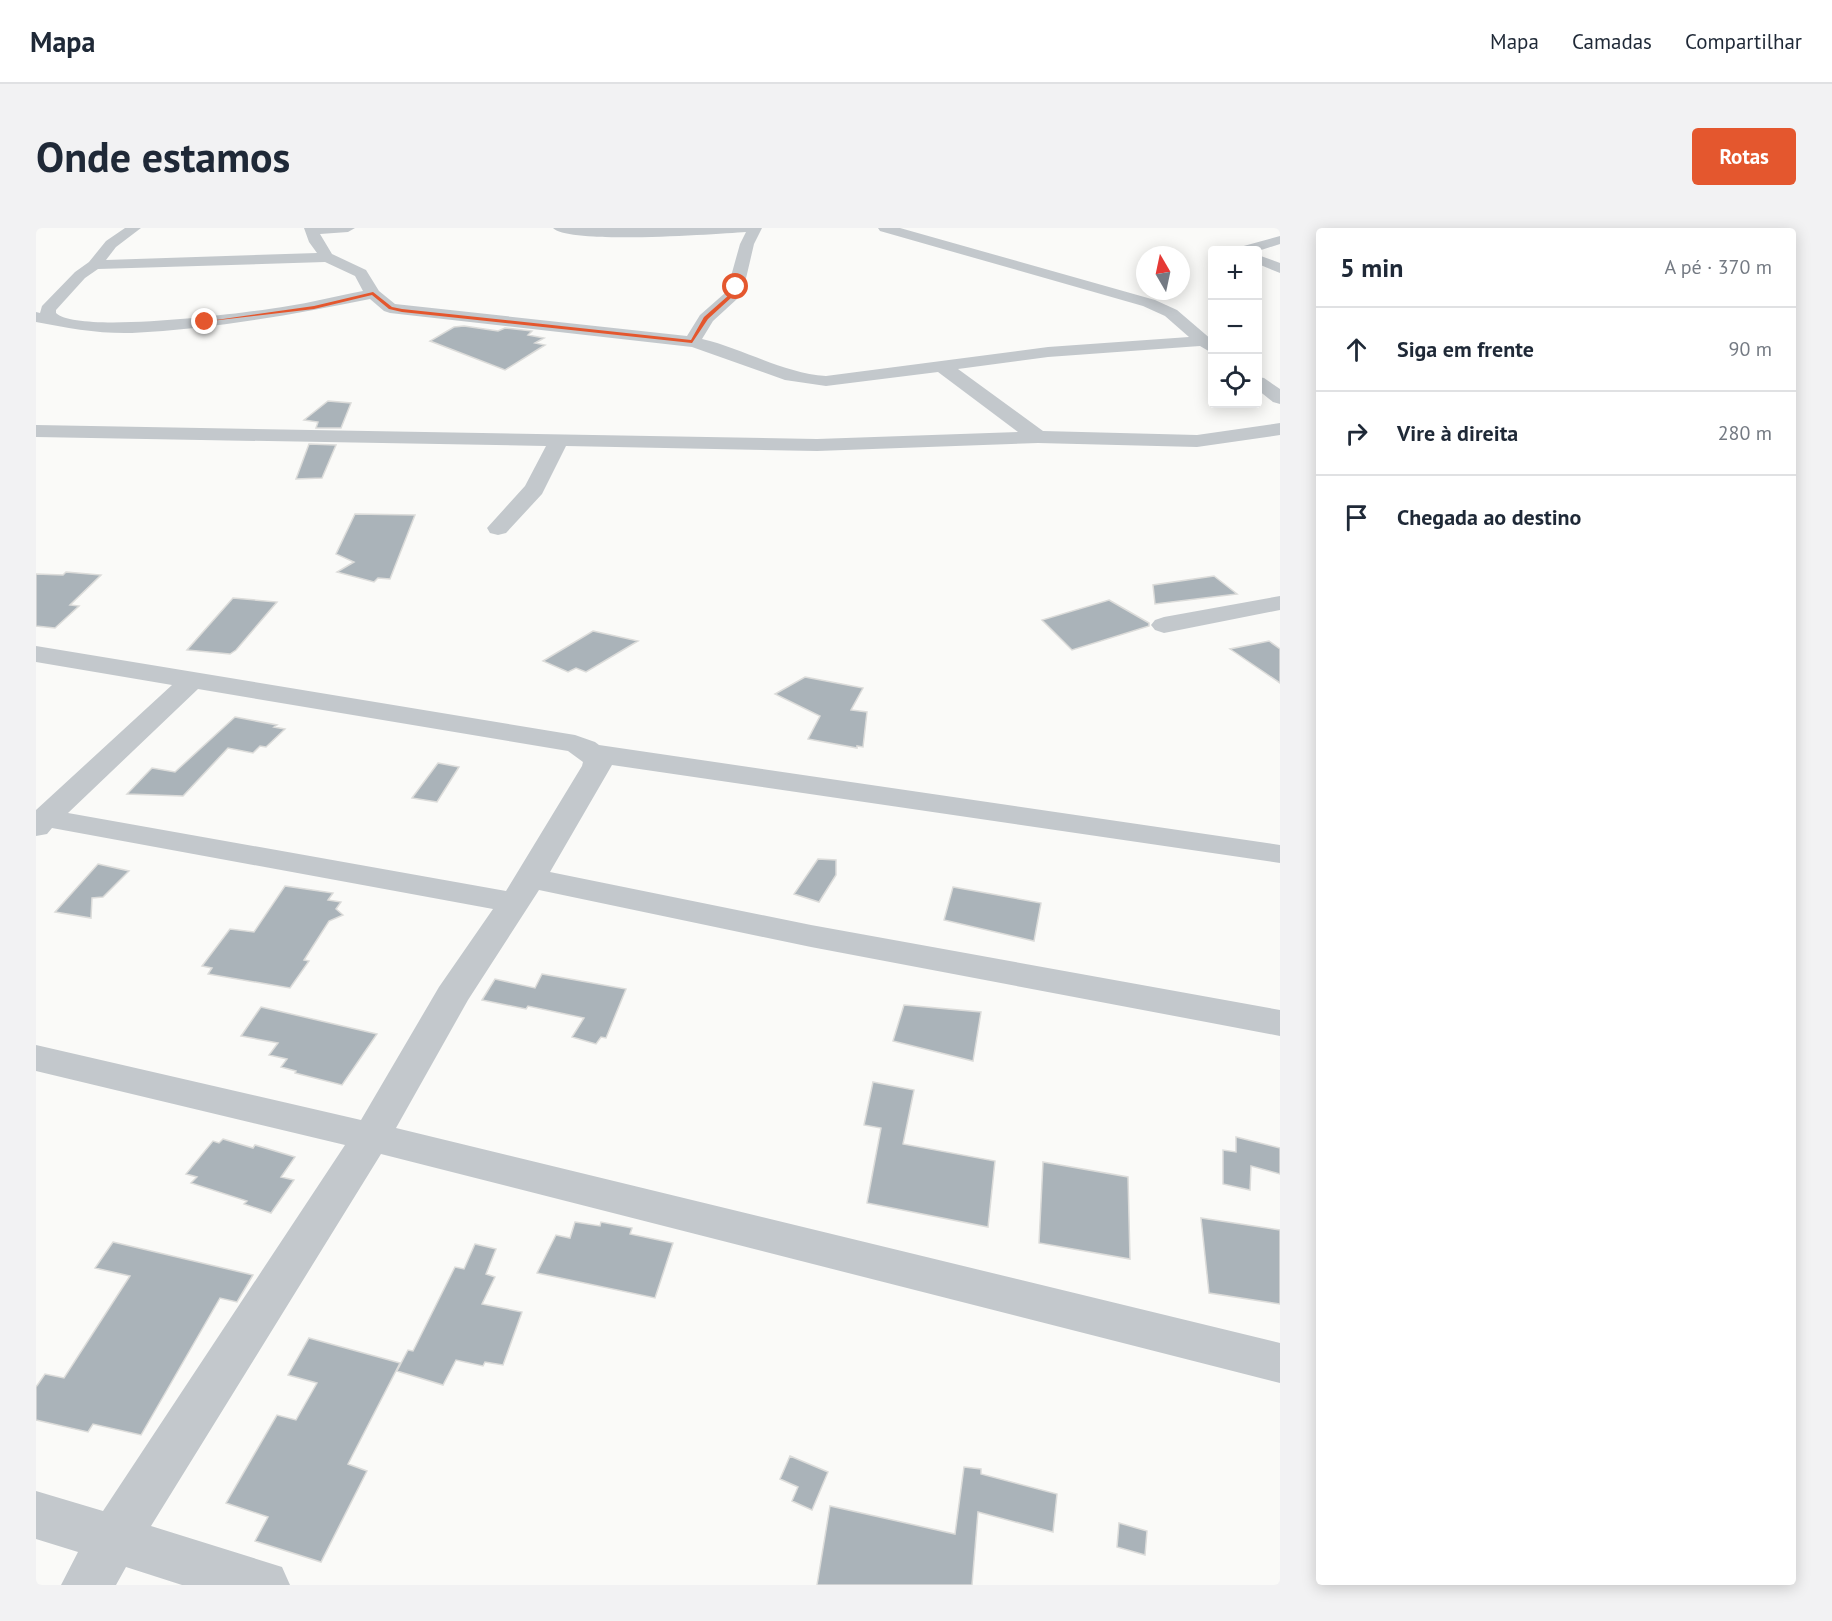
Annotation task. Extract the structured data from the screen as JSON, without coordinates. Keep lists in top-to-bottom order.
{
  "north": "top",
  "page": {
    "header": "Mapa",
    "nav": ["Mapa", "Camadas", "Compartilhar"],
    "buttons": "Rotas",
    "title": "Onde estamos",
    "heading": ["5 min", "A pé · 370 m"],
    "map_buttons": ["+", "−"],
    "list": [
      ["Siga em frente", "90 m"],
      ["Vire à direita", "280 m"],
      "Chegada ao destino"
    ]
  }
}
